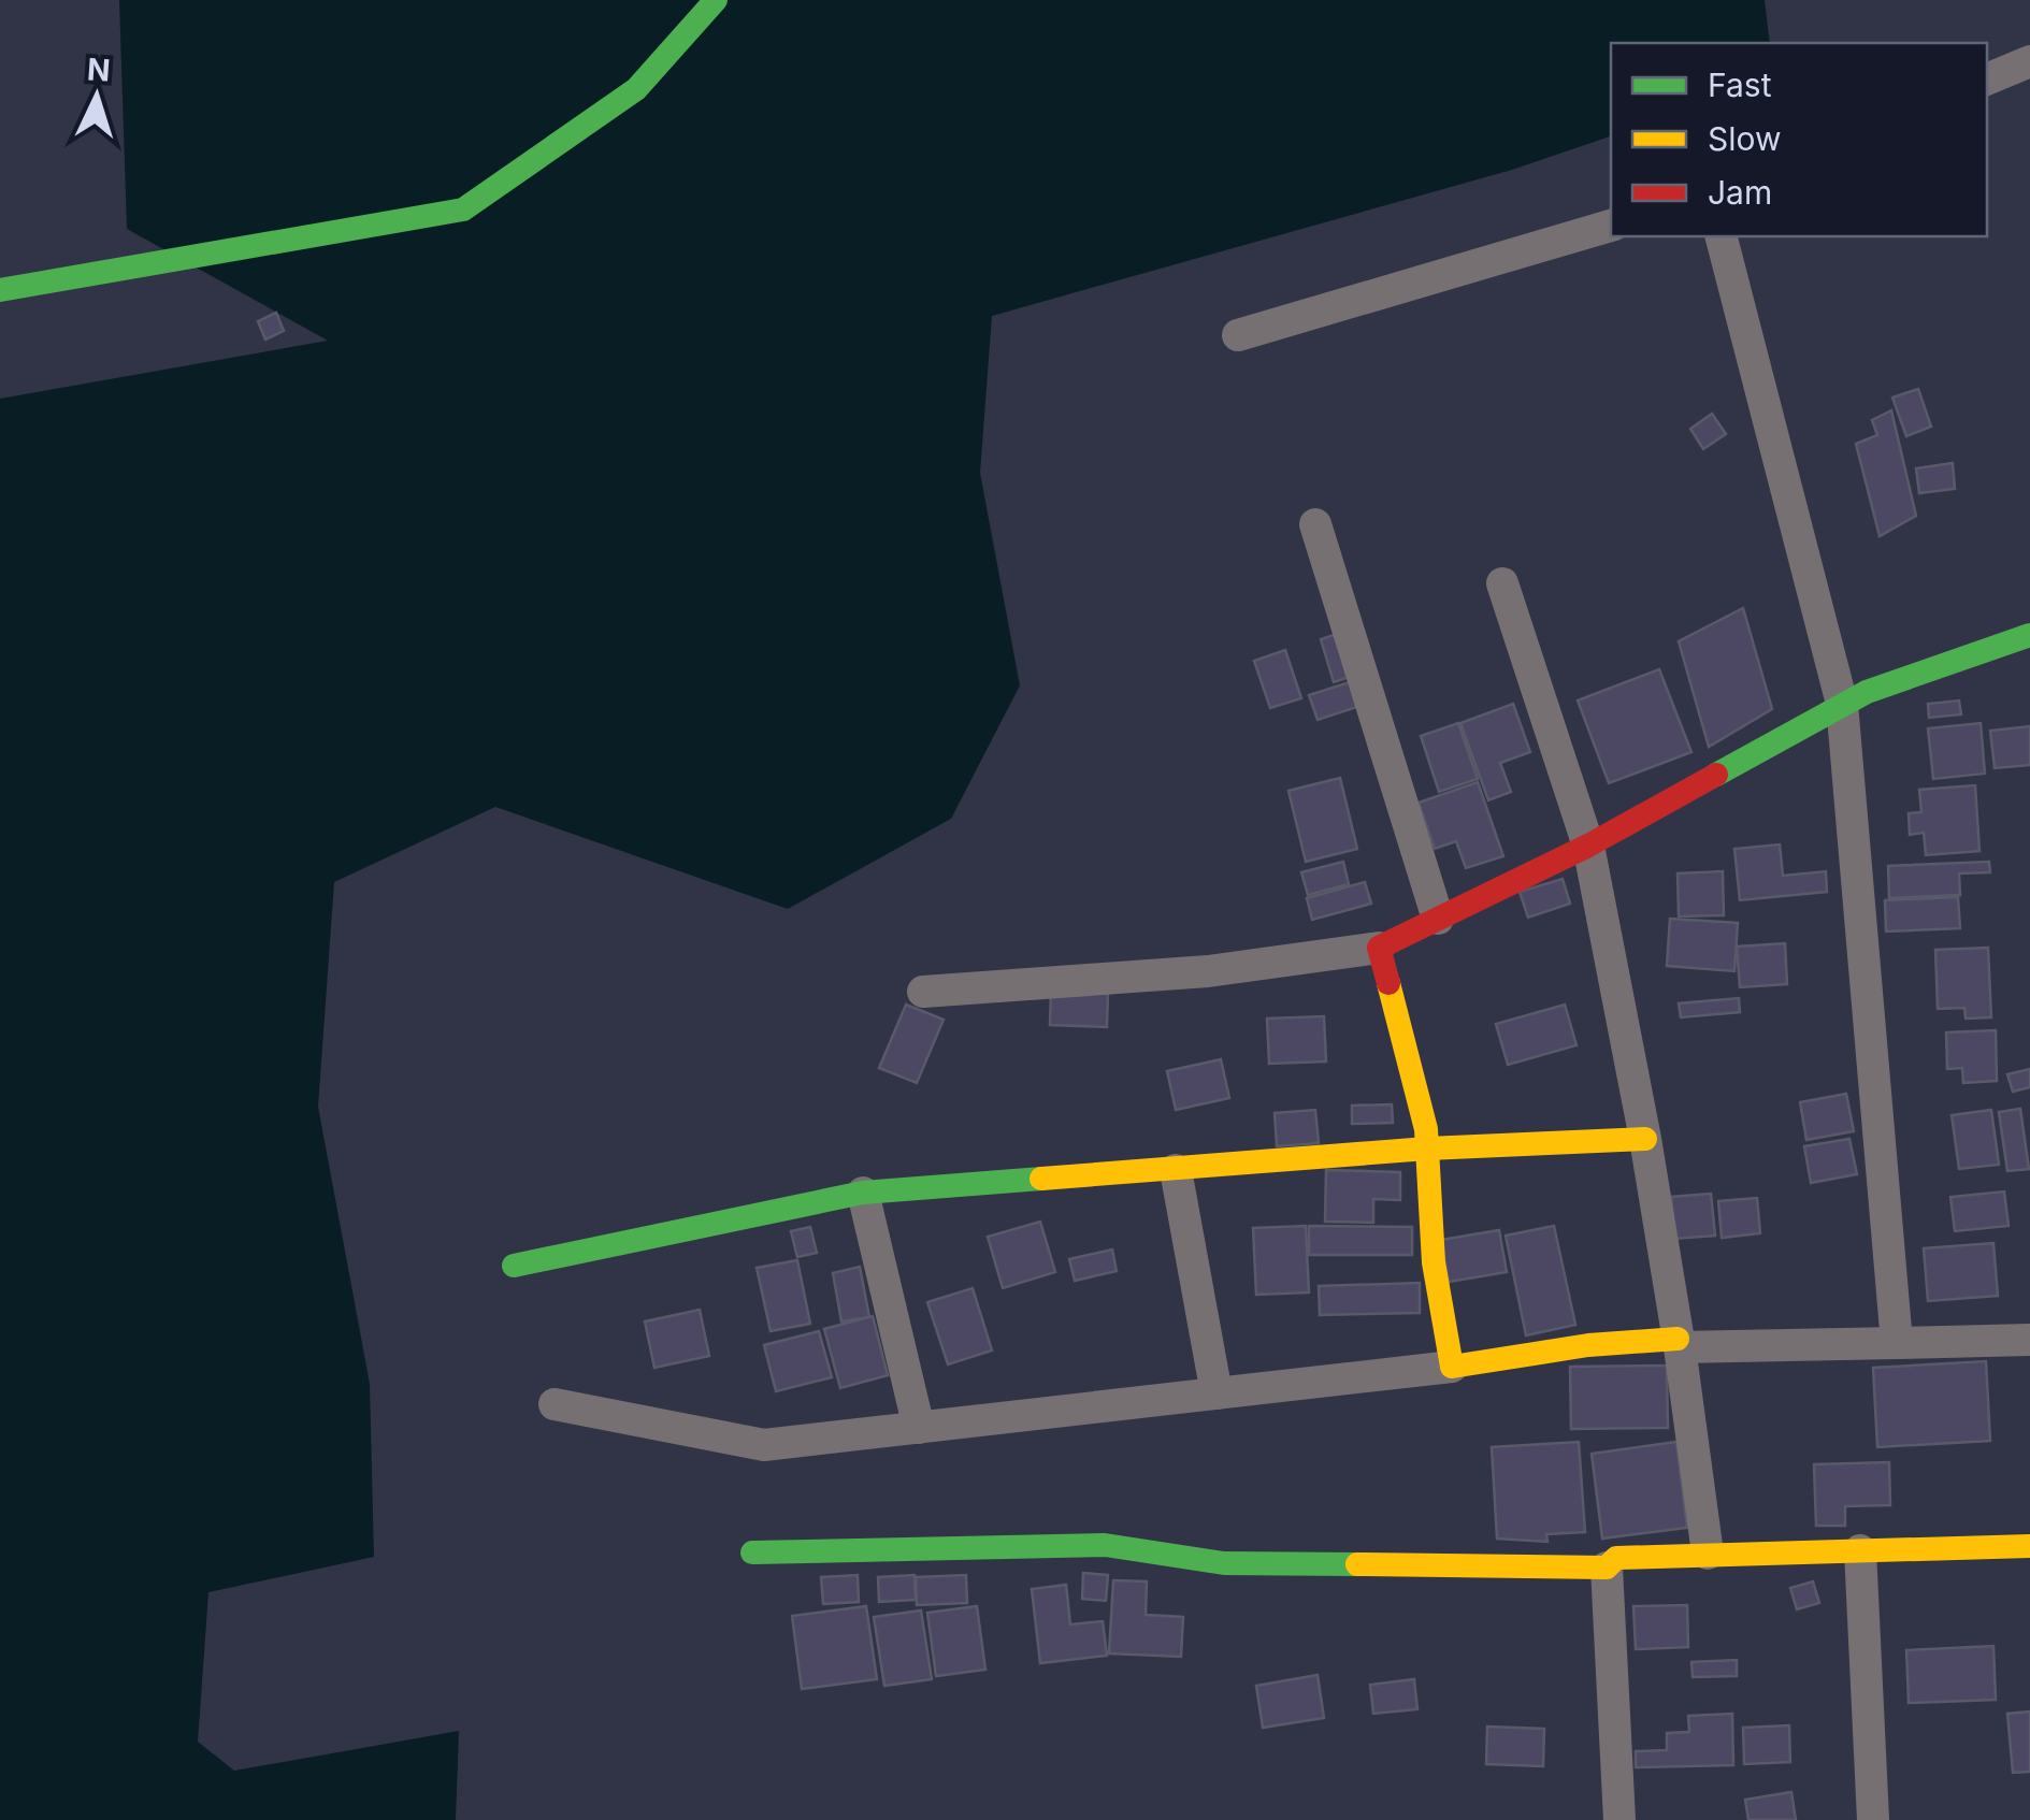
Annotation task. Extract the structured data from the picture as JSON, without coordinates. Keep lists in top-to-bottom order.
{
  "legend": ["Fast", "Slow", "Jam"],
  "north": "top"
}
